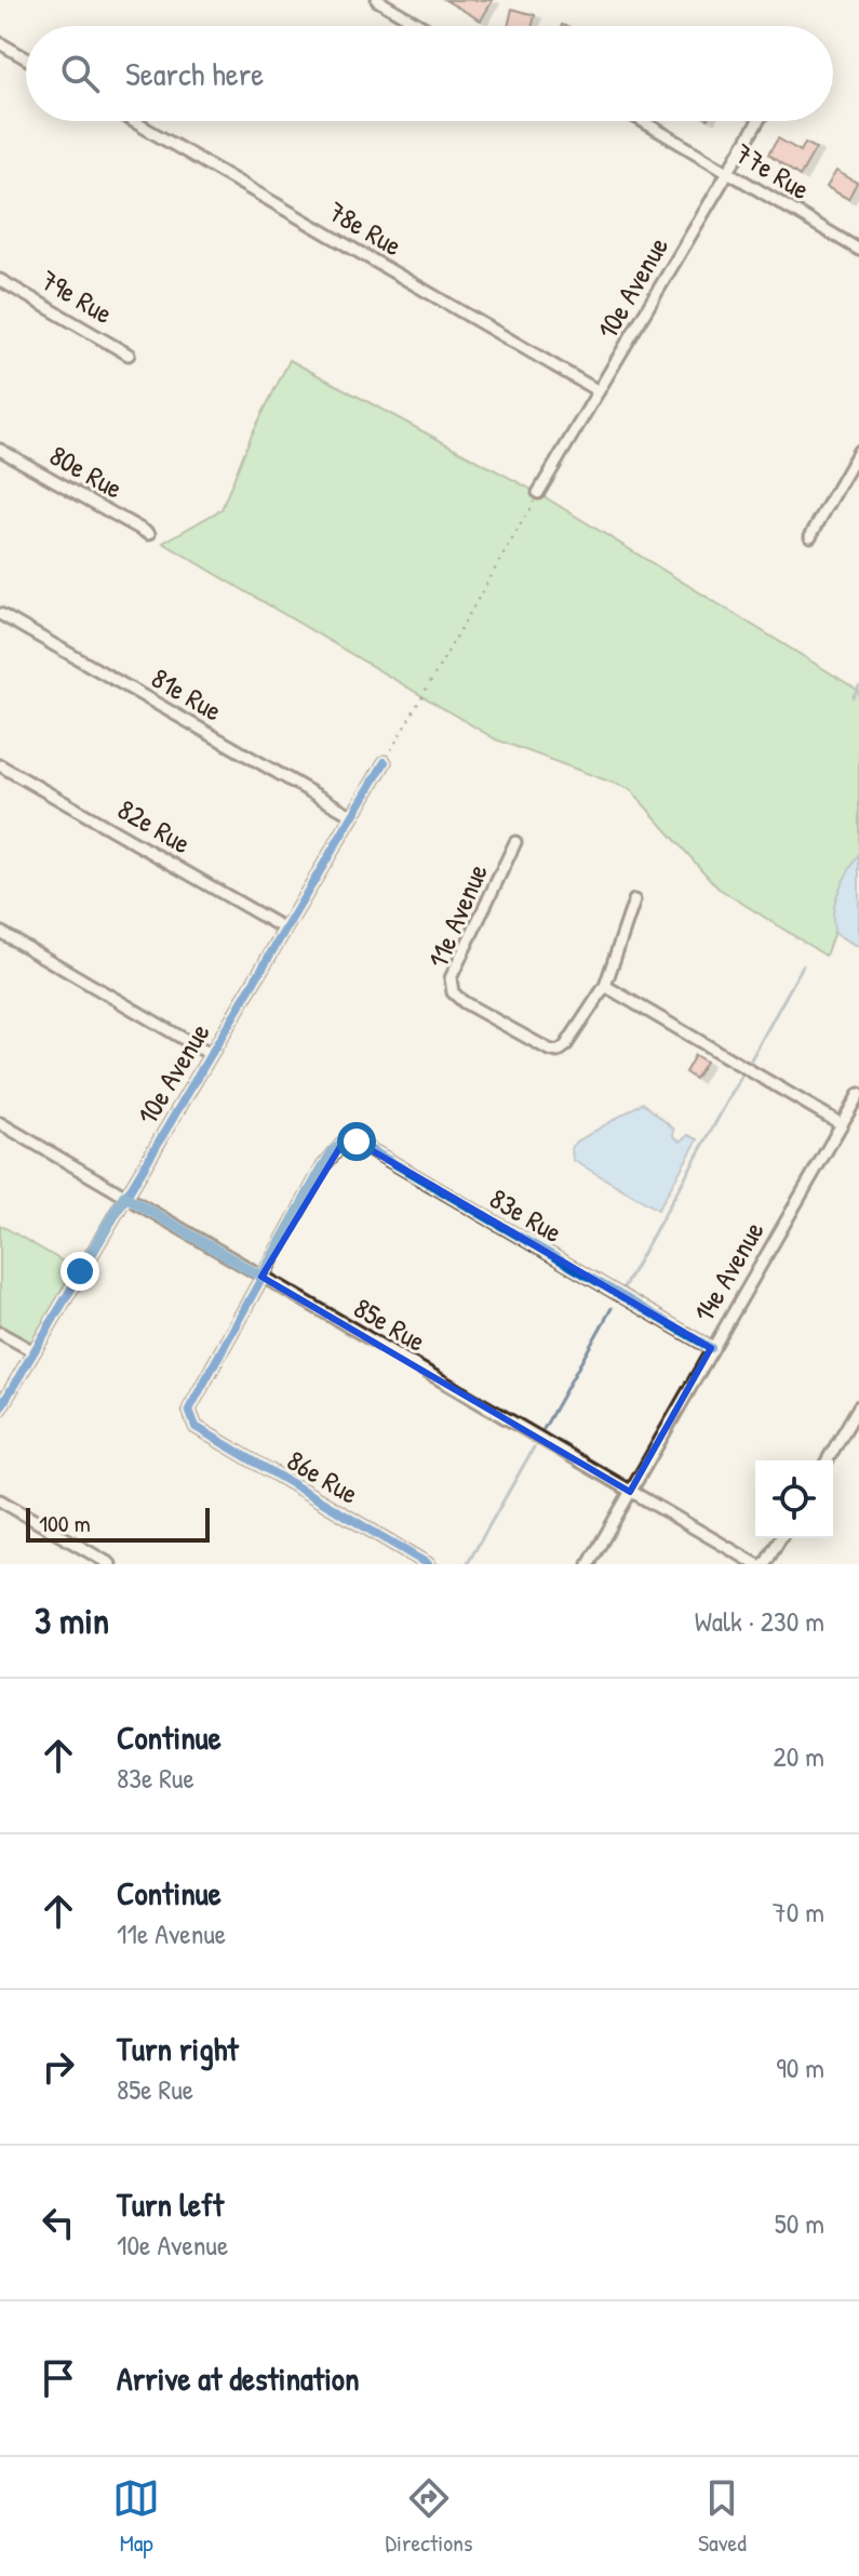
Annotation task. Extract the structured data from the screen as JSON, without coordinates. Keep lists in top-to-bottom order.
{
  "streets": {
    "street": [
      "77e Rue",
      "78e Rue",
      "10e Avenue",
      "79e Rue",
      "80e Rue",
      "81e Rue",
      "82e Rue",
      "11e Avenue",
      "83e Rue",
      "14e Avenue",
      "85e Rue",
      "86e Rue"
    ]
  },
  "crossings": [
    ["77e Rue", "10e Avenue"],
    ["78e Rue", "10e Avenue"],
    ["10e Avenue", "81e Rue"],
    ["10e Avenue", "82e Rue"],
    ["10e Avenue", "85e Rue"],
    ["83e Rue", "14e Avenue"],
    ["83e Rue", "85e Rue"],
    ["83e Rue", "86e Rue"],
    ["14e Avenue", "85e Rue"],
    ["85e Rue", "86e Rue"]
  ],
  "scale_bar": "100 m",
  "page": {
    "search": "Search here",
    "scale": "100 m",
    "heading": ["3 min", "Walk · 230 m"],
    "list": [
      ["Continue", "83e Rue", "20 m"],
      ["Continue", "11e Avenue", "70 m"],
      ["Turn right", "85e Rue", "90 m"],
      ["Turn left", "10e Avenue", "50 m"],
      "Arrive at destination"
    ],
    "nav": ["Map", "Directions", "Saved"]
  }
}
